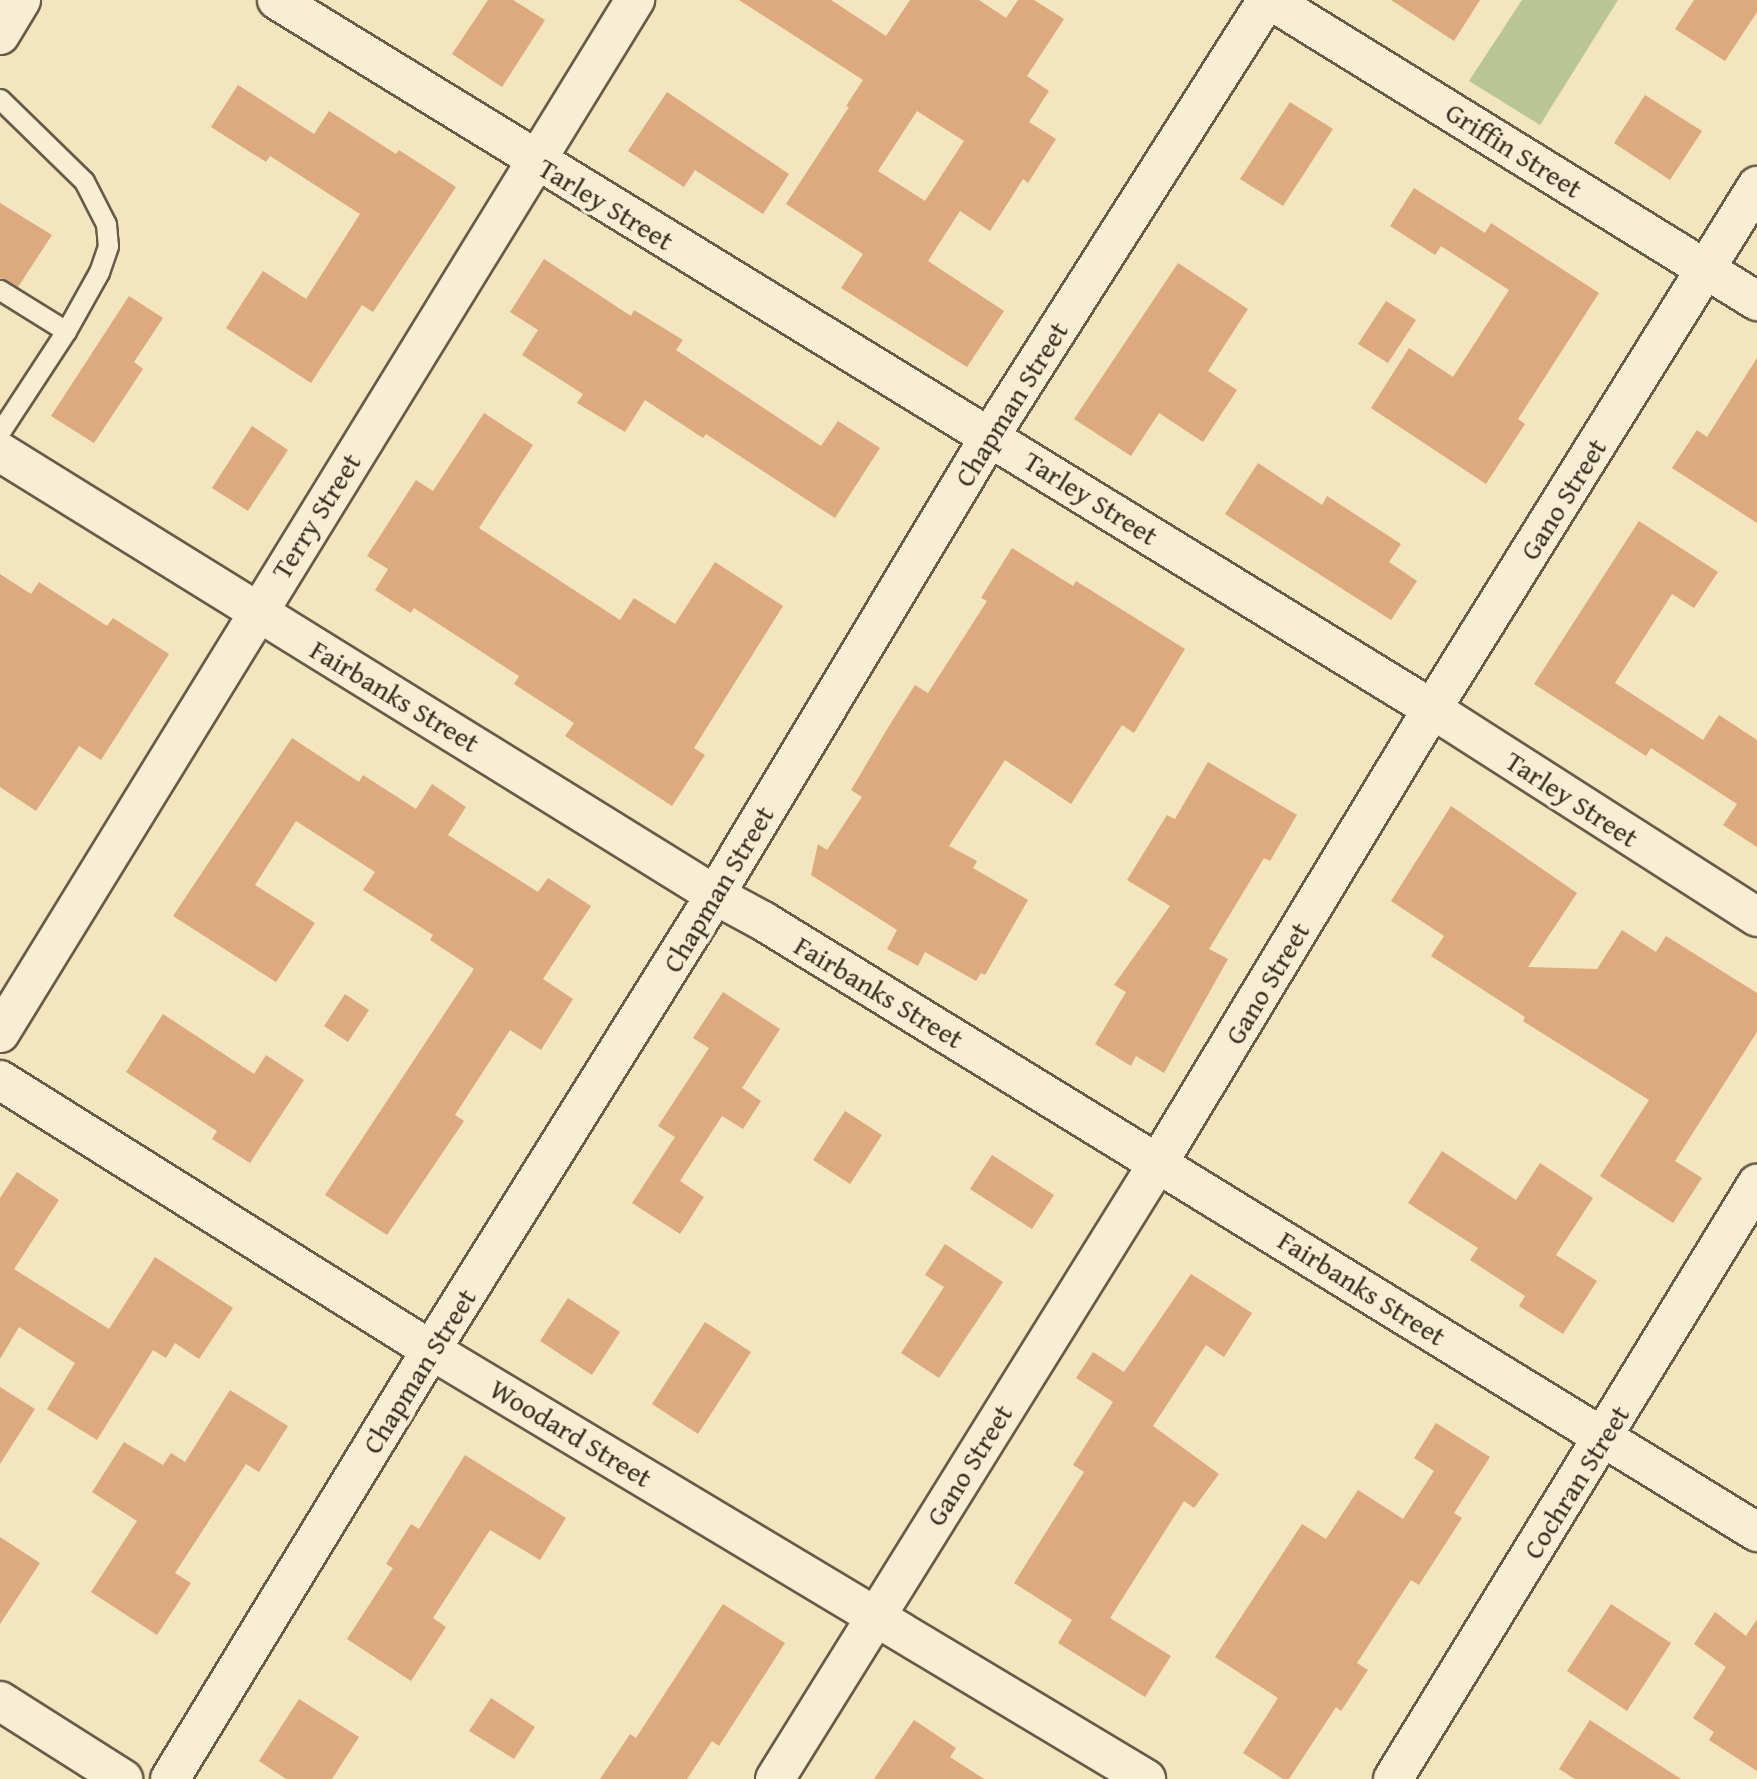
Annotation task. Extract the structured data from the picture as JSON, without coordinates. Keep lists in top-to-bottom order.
{
  "streets": {
    "street": [
      "Griffin Street",
      "Tarley Street",
      "Chapman Street",
      "Gano Street",
      "Terry Street",
      "Fairbanks Street",
      "Woodard Street",
      "Cochran Street"
    ]
  },
  "crossings": [
    ["Griffin Street", "Chapman Street"],
    ["Griffin Street", "Gano Street"],
    ["Tarley Street", "Chapman Street"],
    ["Tarley Street", "Gano Street"],
    ["Tarley Street", "Terry Street"],
    ["Chapman Street", "Fairbanks Street"],
    ["Chapman Street", "Woodard Street"],
    ["Gano Street", "Fairbanks Street"],
    ["Gano Street", "Woodard Street"],
    ["Terry Street", "Fairbanks Street"],
    ["Fairbanks Street", "Cochran Street"]
  ]
}
